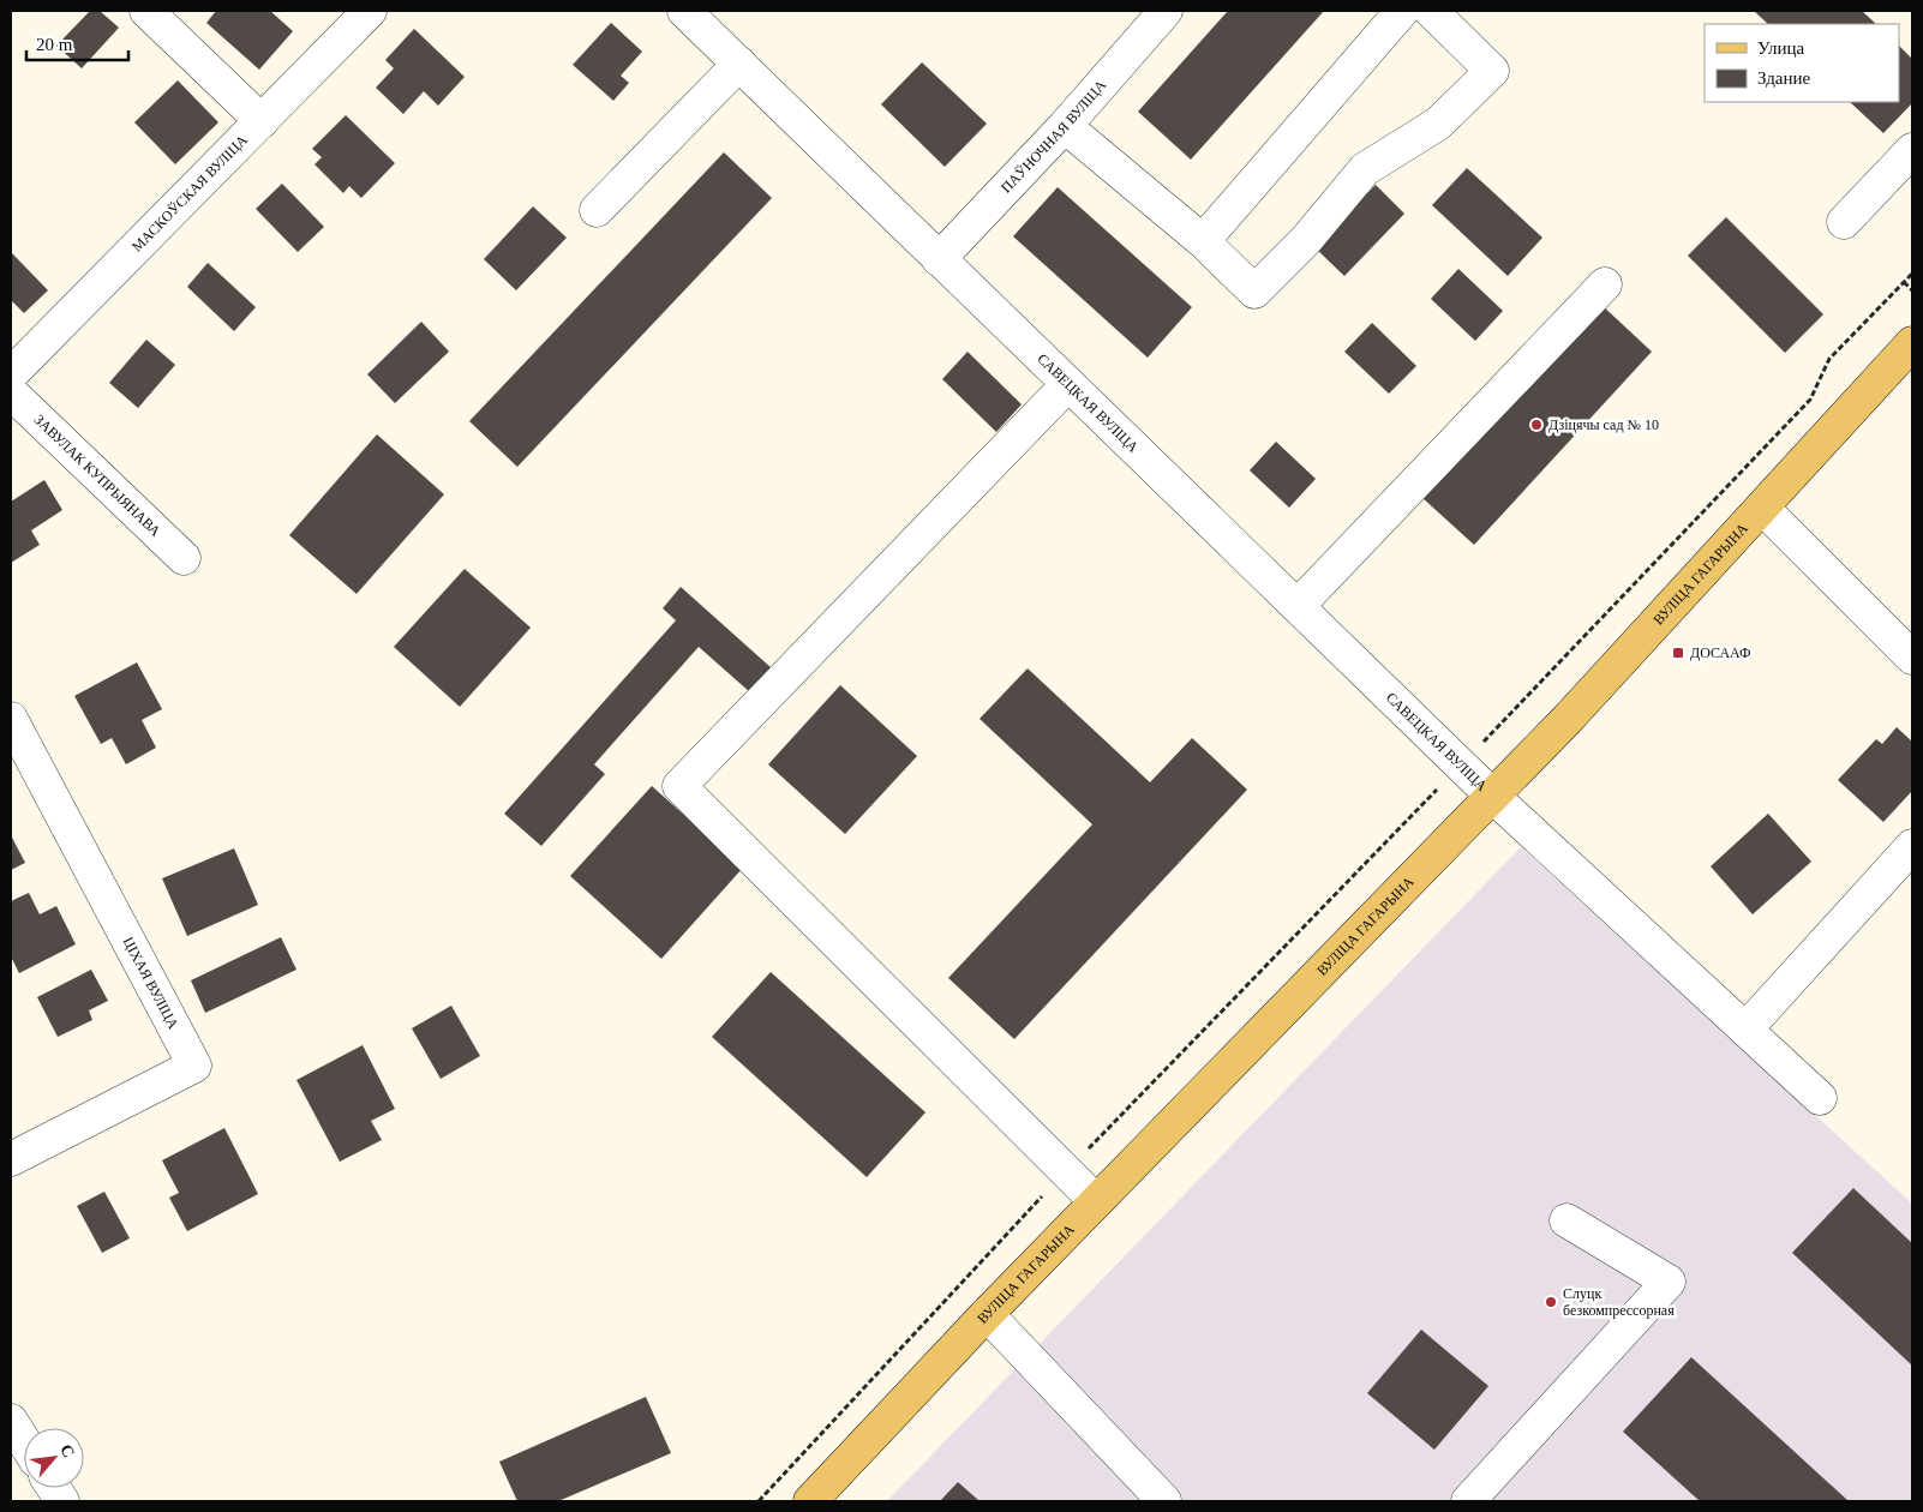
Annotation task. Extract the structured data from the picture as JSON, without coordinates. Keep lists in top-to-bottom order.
{
  "streets": {
    "main road": ["ВУЛІЦА ГАГАРЫНА"],
    "street": [
      "ПАЎНОЧНАЯ ВУЛІЦА",
      "МАСКОЎСКАЯ ВУЛІЦА",
      "САВЕЦКАЯ ВУЛІЦА",
      "ЗАВУЛАК КУПРЫЯНАВА",
      "ЦІХАЯ ВУЛІЦА"
    ]
  },
  "crossings": [
    ["ПАЎНОЧНАЯ ВУЛІЦА", "САВЕЦКАЯ ВУЛІЦА"],
    ["САВЕЦКАЯ ВУЛІЦА", "ВУЛІЦА ГАГАРЫНА"]
  ],
  "places": {
    "other": ["Дзіцячы сад № 10", "Слуцк безкомпрессорная"],
    "transit": ["ДОСААФ"]
  },
  "legend": ["Улица", "Здание"],
  "scale_bar": "20 m",
  "north": "top right"
}
